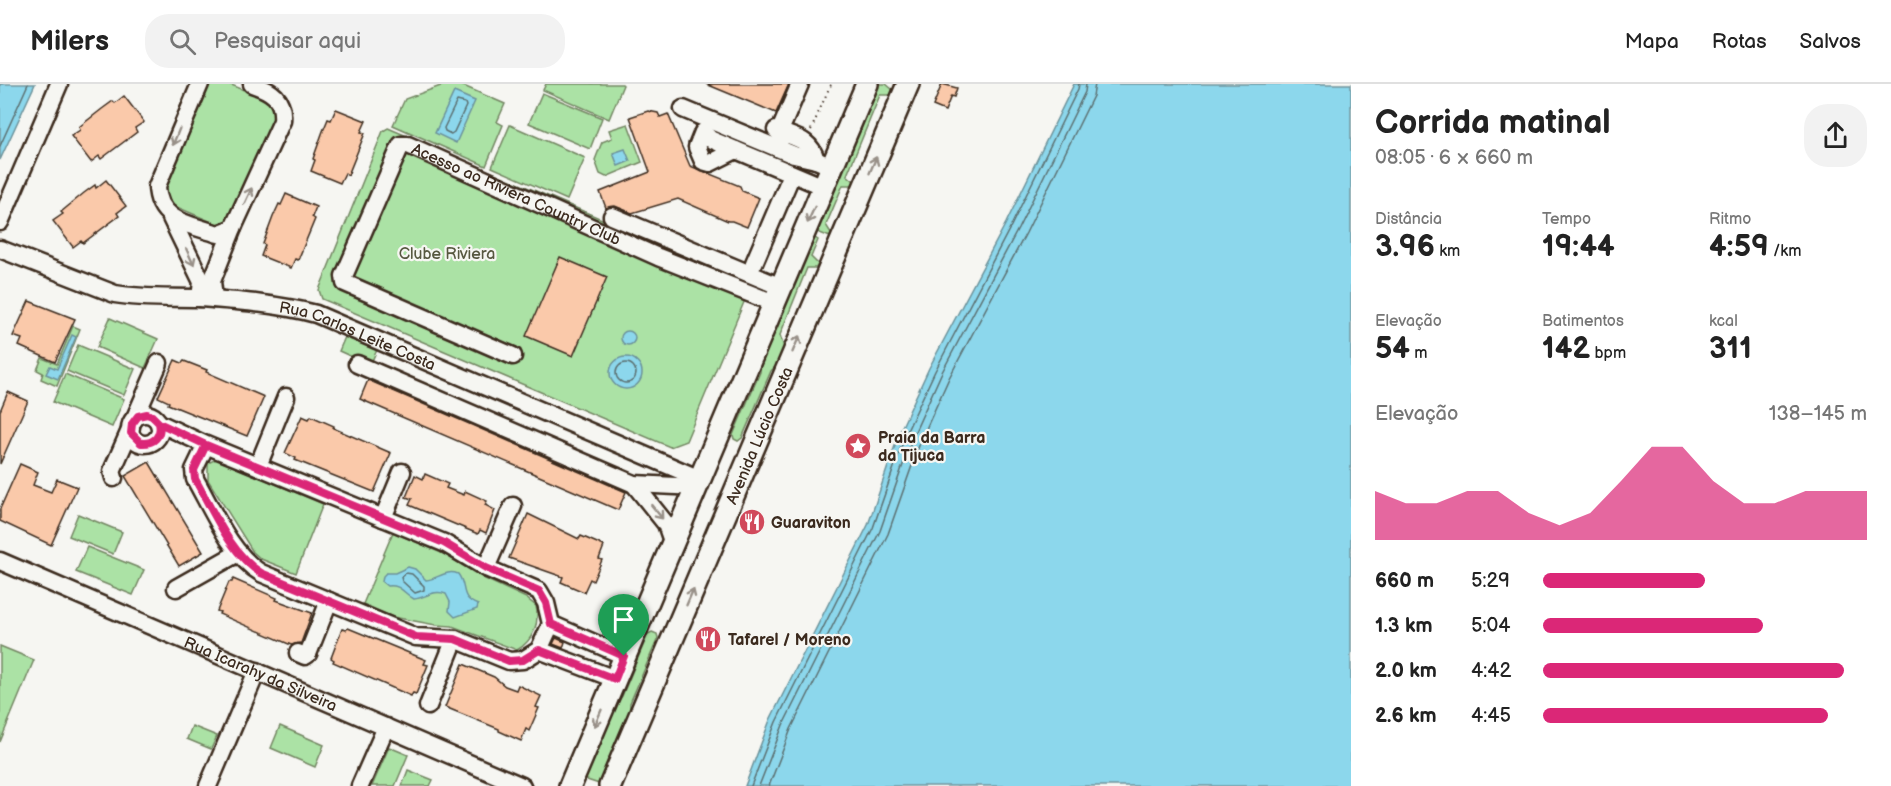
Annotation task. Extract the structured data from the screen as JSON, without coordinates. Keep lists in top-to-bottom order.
{
  "streets": {
    "main road": ["Avenida Lúcio Costa"],
    "street": ["Acesso ao Riviera Country Club", "Rua Carlos Leite Costa", "Rua Icarahy da Silveira"]
  },
  "parks": ["Clube Riviera"],
  "places": {
    "place": ["Praia da Barra da Tijuca"],
    "restaurant": ["Guaraviton", "Tafarel / Moreno"]
  },
  "page": {
    "header": "Milers",
    "search": "Pesquisar aqui",
    "nav": ["Mapa", "Rotas", "Salvos"],
    "heading": ["Corrida matinal", "08:05 · 6 × 660 m"],
    "stats": [
      ["Distância", "3.96 km"],
      ["Tempo", "19:44"],
      ["Ritmo", "4:59 /km"],
      ["Elevação", "54 m"],
      ["Batimentos", "142 bpm"],
      ["kcal", "311"]
    ],
    "chart": ["Elevação", "138–145 m"],
    "list": [
      {
        "name": "660 m",
        "note": "5:29"
      },
      {
        "name": "1.3 km",
        "note": "5:04"
      },
      {
        "name": "2.0 km",
        "note": "4:42"
      },
      {
        "name": "2.6 km",
        "note": "4:45"
      }
    ]
  }
}
